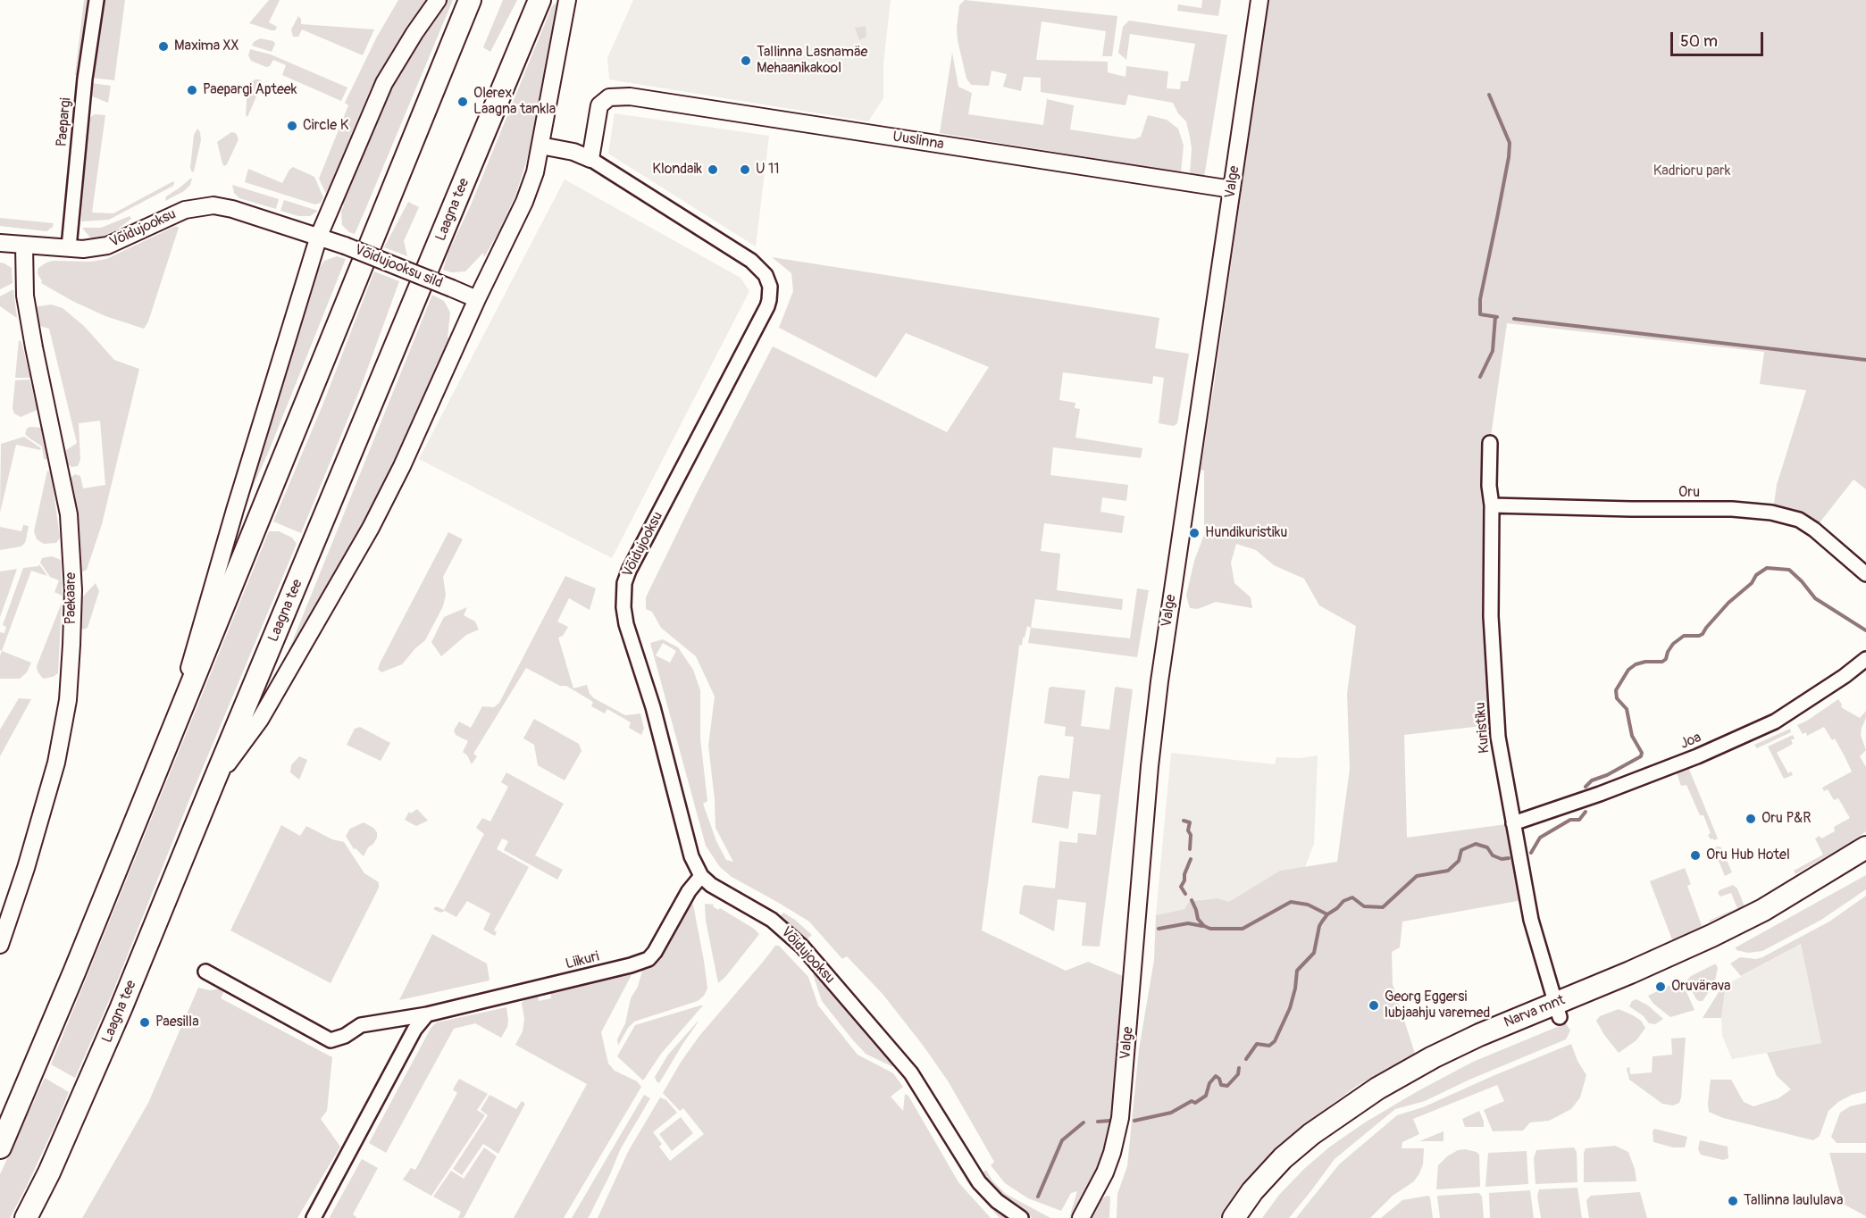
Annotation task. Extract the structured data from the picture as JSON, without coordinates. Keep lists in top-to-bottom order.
{
  "streets": {
    "main road": ["Laagna tee", "Narva mnt"],
    "street": [
      "Paepargi",
      "Uuslinna",
      "Valge",
      "Võidujooksu",
      "Võidujooksu sild",
      "Oru",
      "Paekaare",
      "Kuristiku",
      "Joa",
      "Liikuri"
    ]
  },
  "crossings": [
    ["Paepargi", "Võidujooksu"],
    ["Uuslinna", "Valge"],
    ["Uuslinna", "Võidujooksu"],
    ["Võidujooksu", "Võidujooksu sild"],
    ["Võidujooksu", "Paekaare"],
    ["Võidujooksu", "Liikuri"],
    ["Oru", "Kuristiku"],
    ["Kuristiku", "Joa"],
    ["Kuristiku", "Narva mnt"]
  ],
  "parks": ["Kadrioru park"],
  "places": [
    "Maxima XX",
    "Tallinna Lasnamäe Mehaanikakool",
    "Paepargi Apteek",
    "Olerex Laagna tankla",
    "Circle K",
    "Klondaik",
    "U 11",
    "Hundikuristiku",
    "Oru P&R",
    "Oru Hub Hotel",
    "Oruvärava",
    "Georg Eggersi lubjaahju varemed",
    "Paesilla",
    "Tallinna laululava"
  ],
  "scale_bar": "50 m"
}
